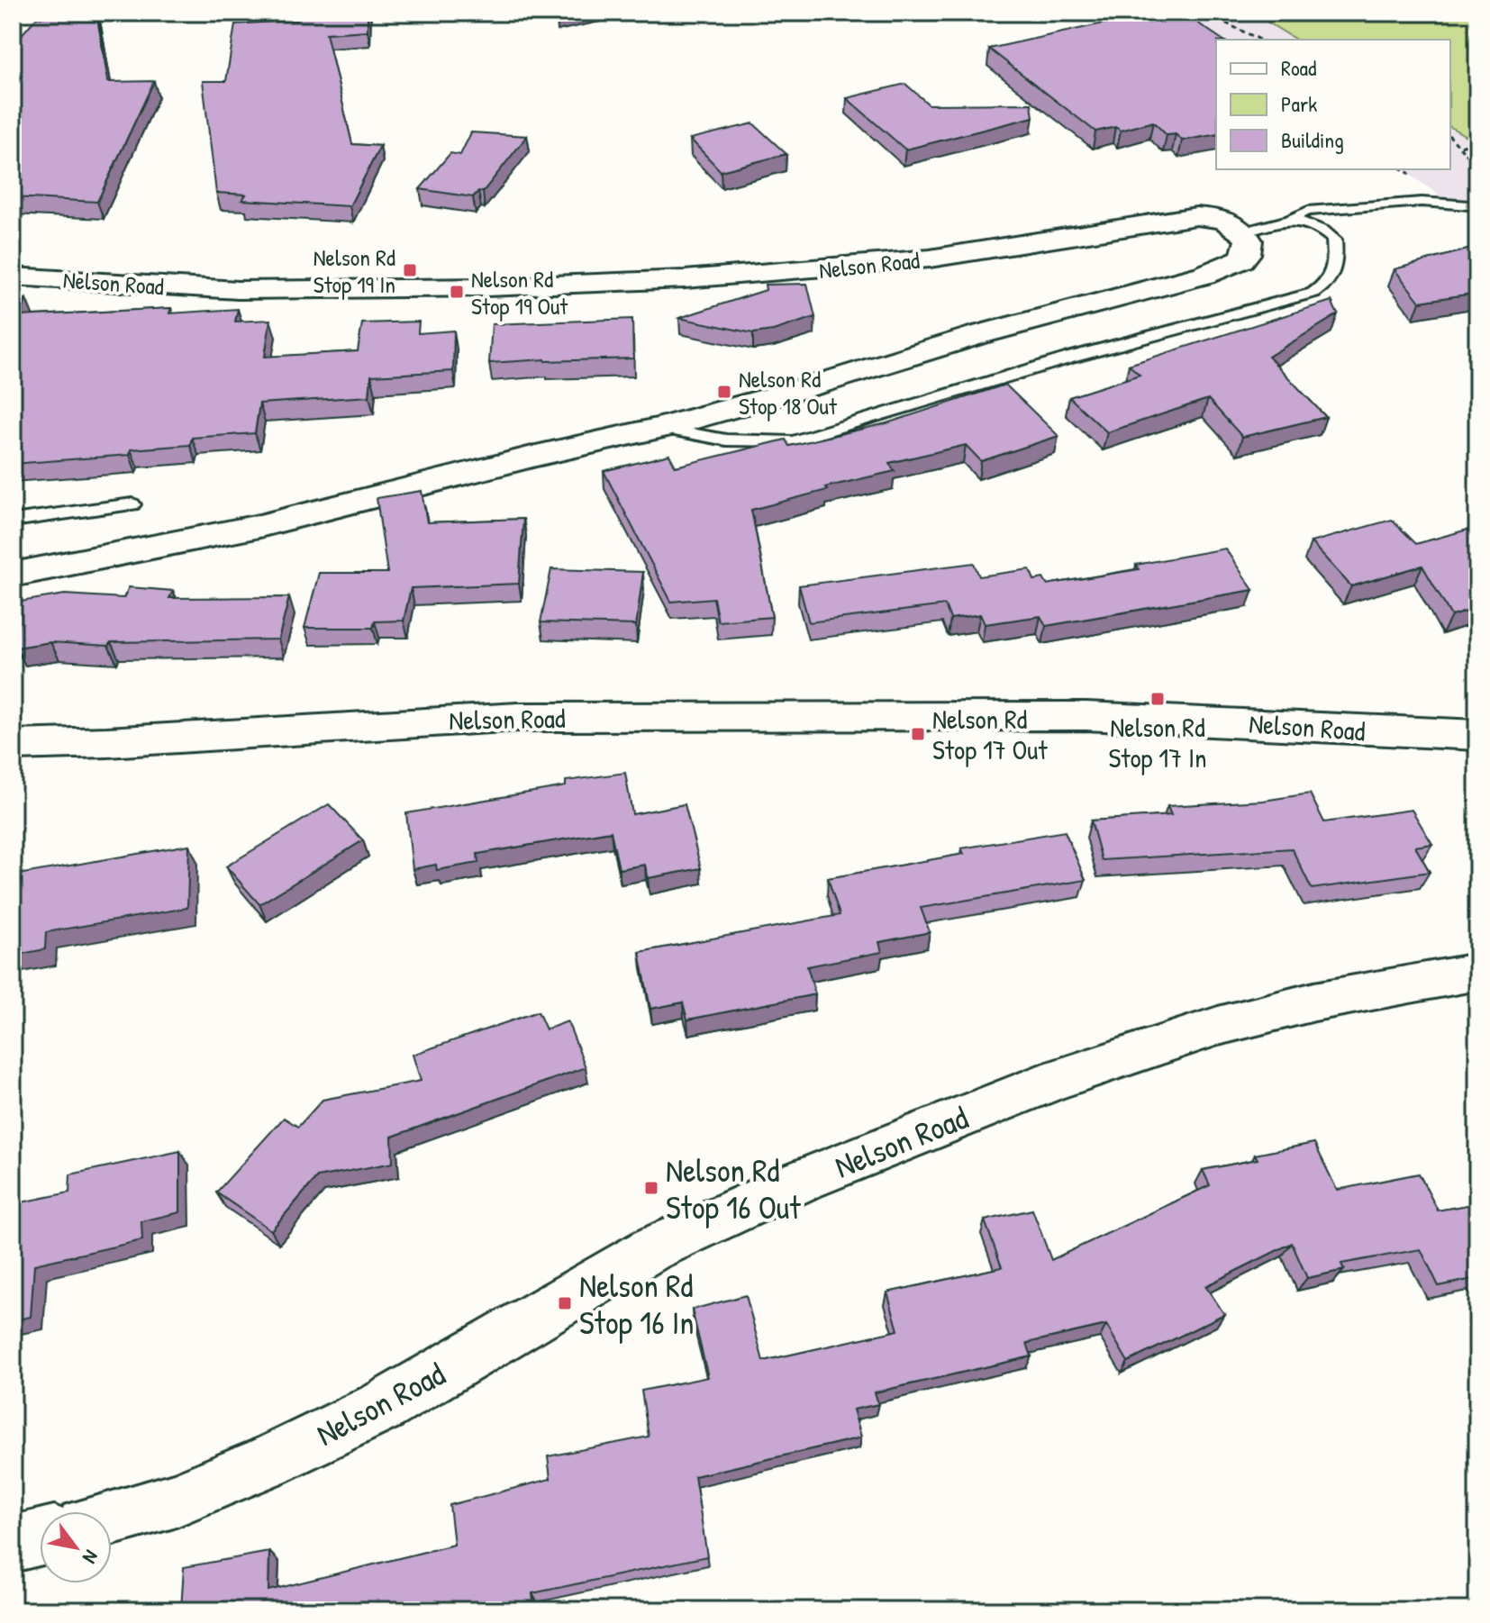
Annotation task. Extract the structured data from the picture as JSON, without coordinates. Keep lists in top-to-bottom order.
{
  "streets": {
    "street": ["Nelson Road"]
  },
  "places": {
    "transit": [
      "Nelson Rd Stop 19 In",
      "Nelson Rd Stop 19 Out",
      "Nelson Rd Stop 18 Out",
      "Nelson Rd Stop 17 In",
      "Nelson Rd Stop 17 Out",
      "Nelson Rd Stop 16 Out",
      "Nelson Rd Stop 16 In"
    ]
  },
  "legend": ["Road", "Park", "Building"],
  "north": "bottom right"
}
